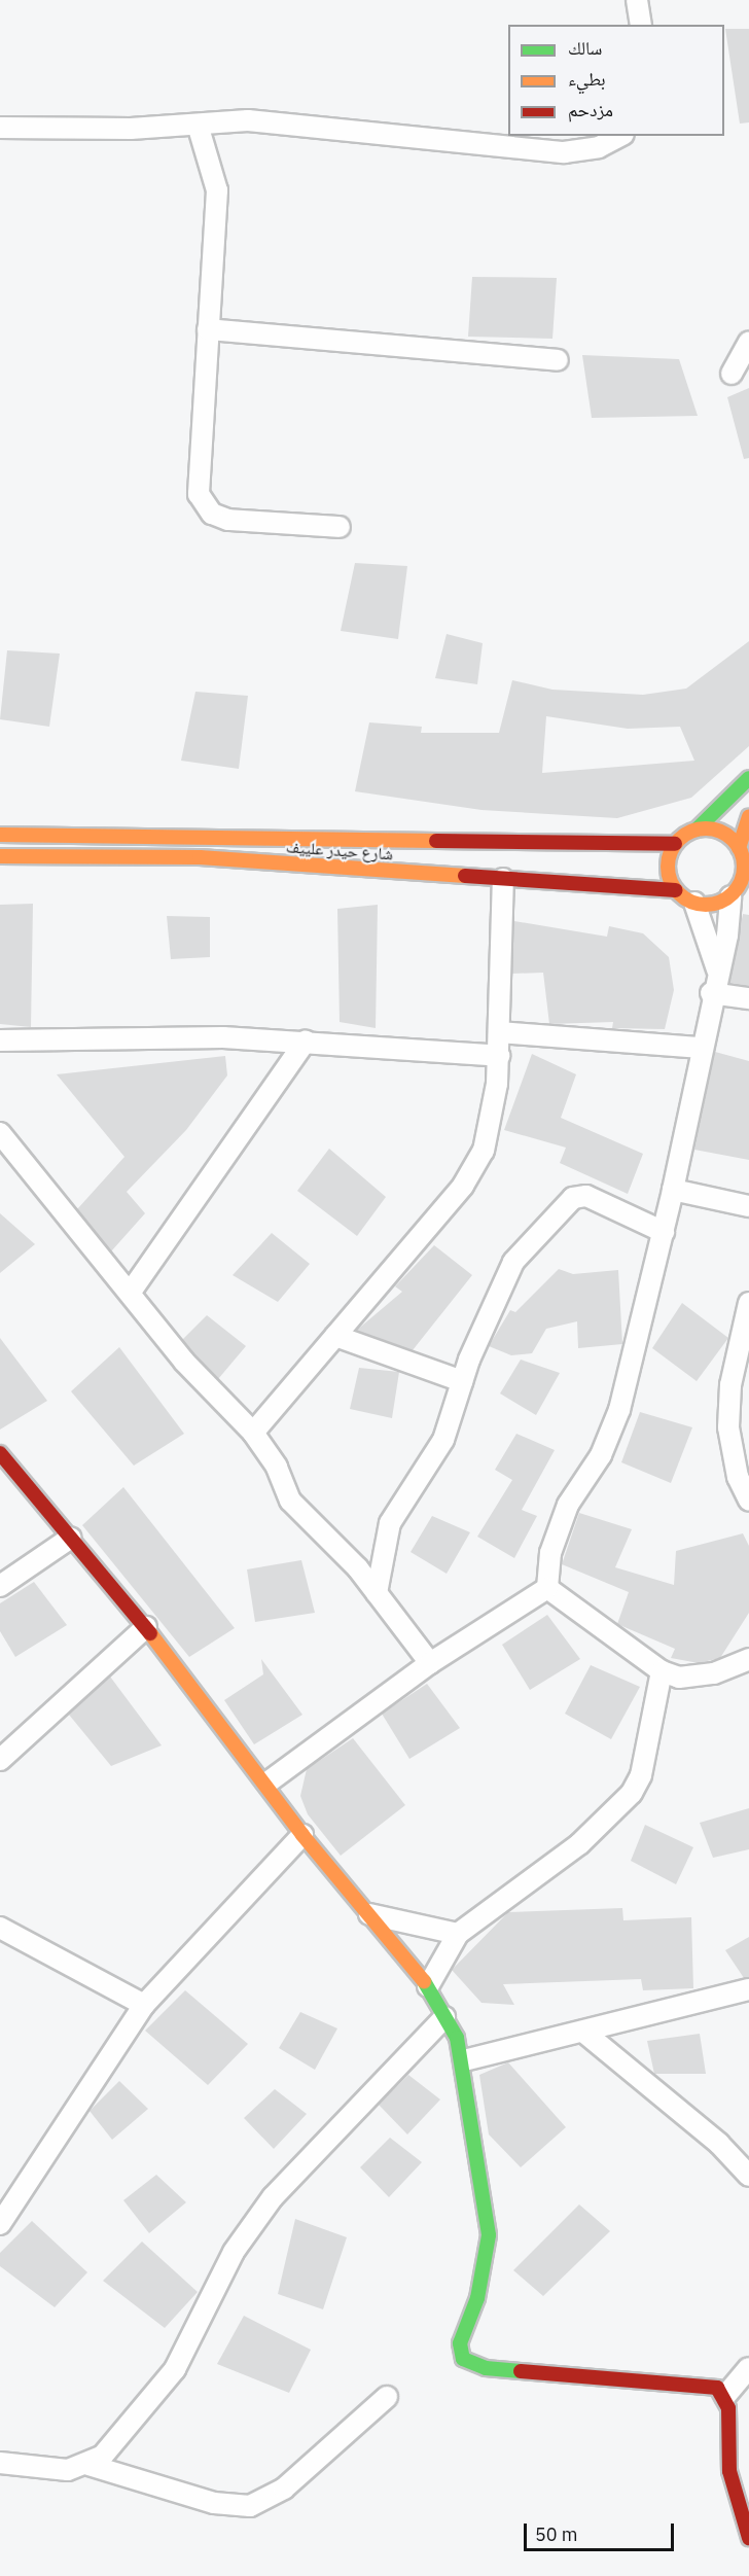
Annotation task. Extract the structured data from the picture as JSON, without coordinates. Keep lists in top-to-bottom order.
{
  "streets": {
    "street": ["شارع حيدر علييف"]
  },
  "legend": ["سالك", "بطيء", "مزدحم"],
  "scale_bar": "50 m"
}
